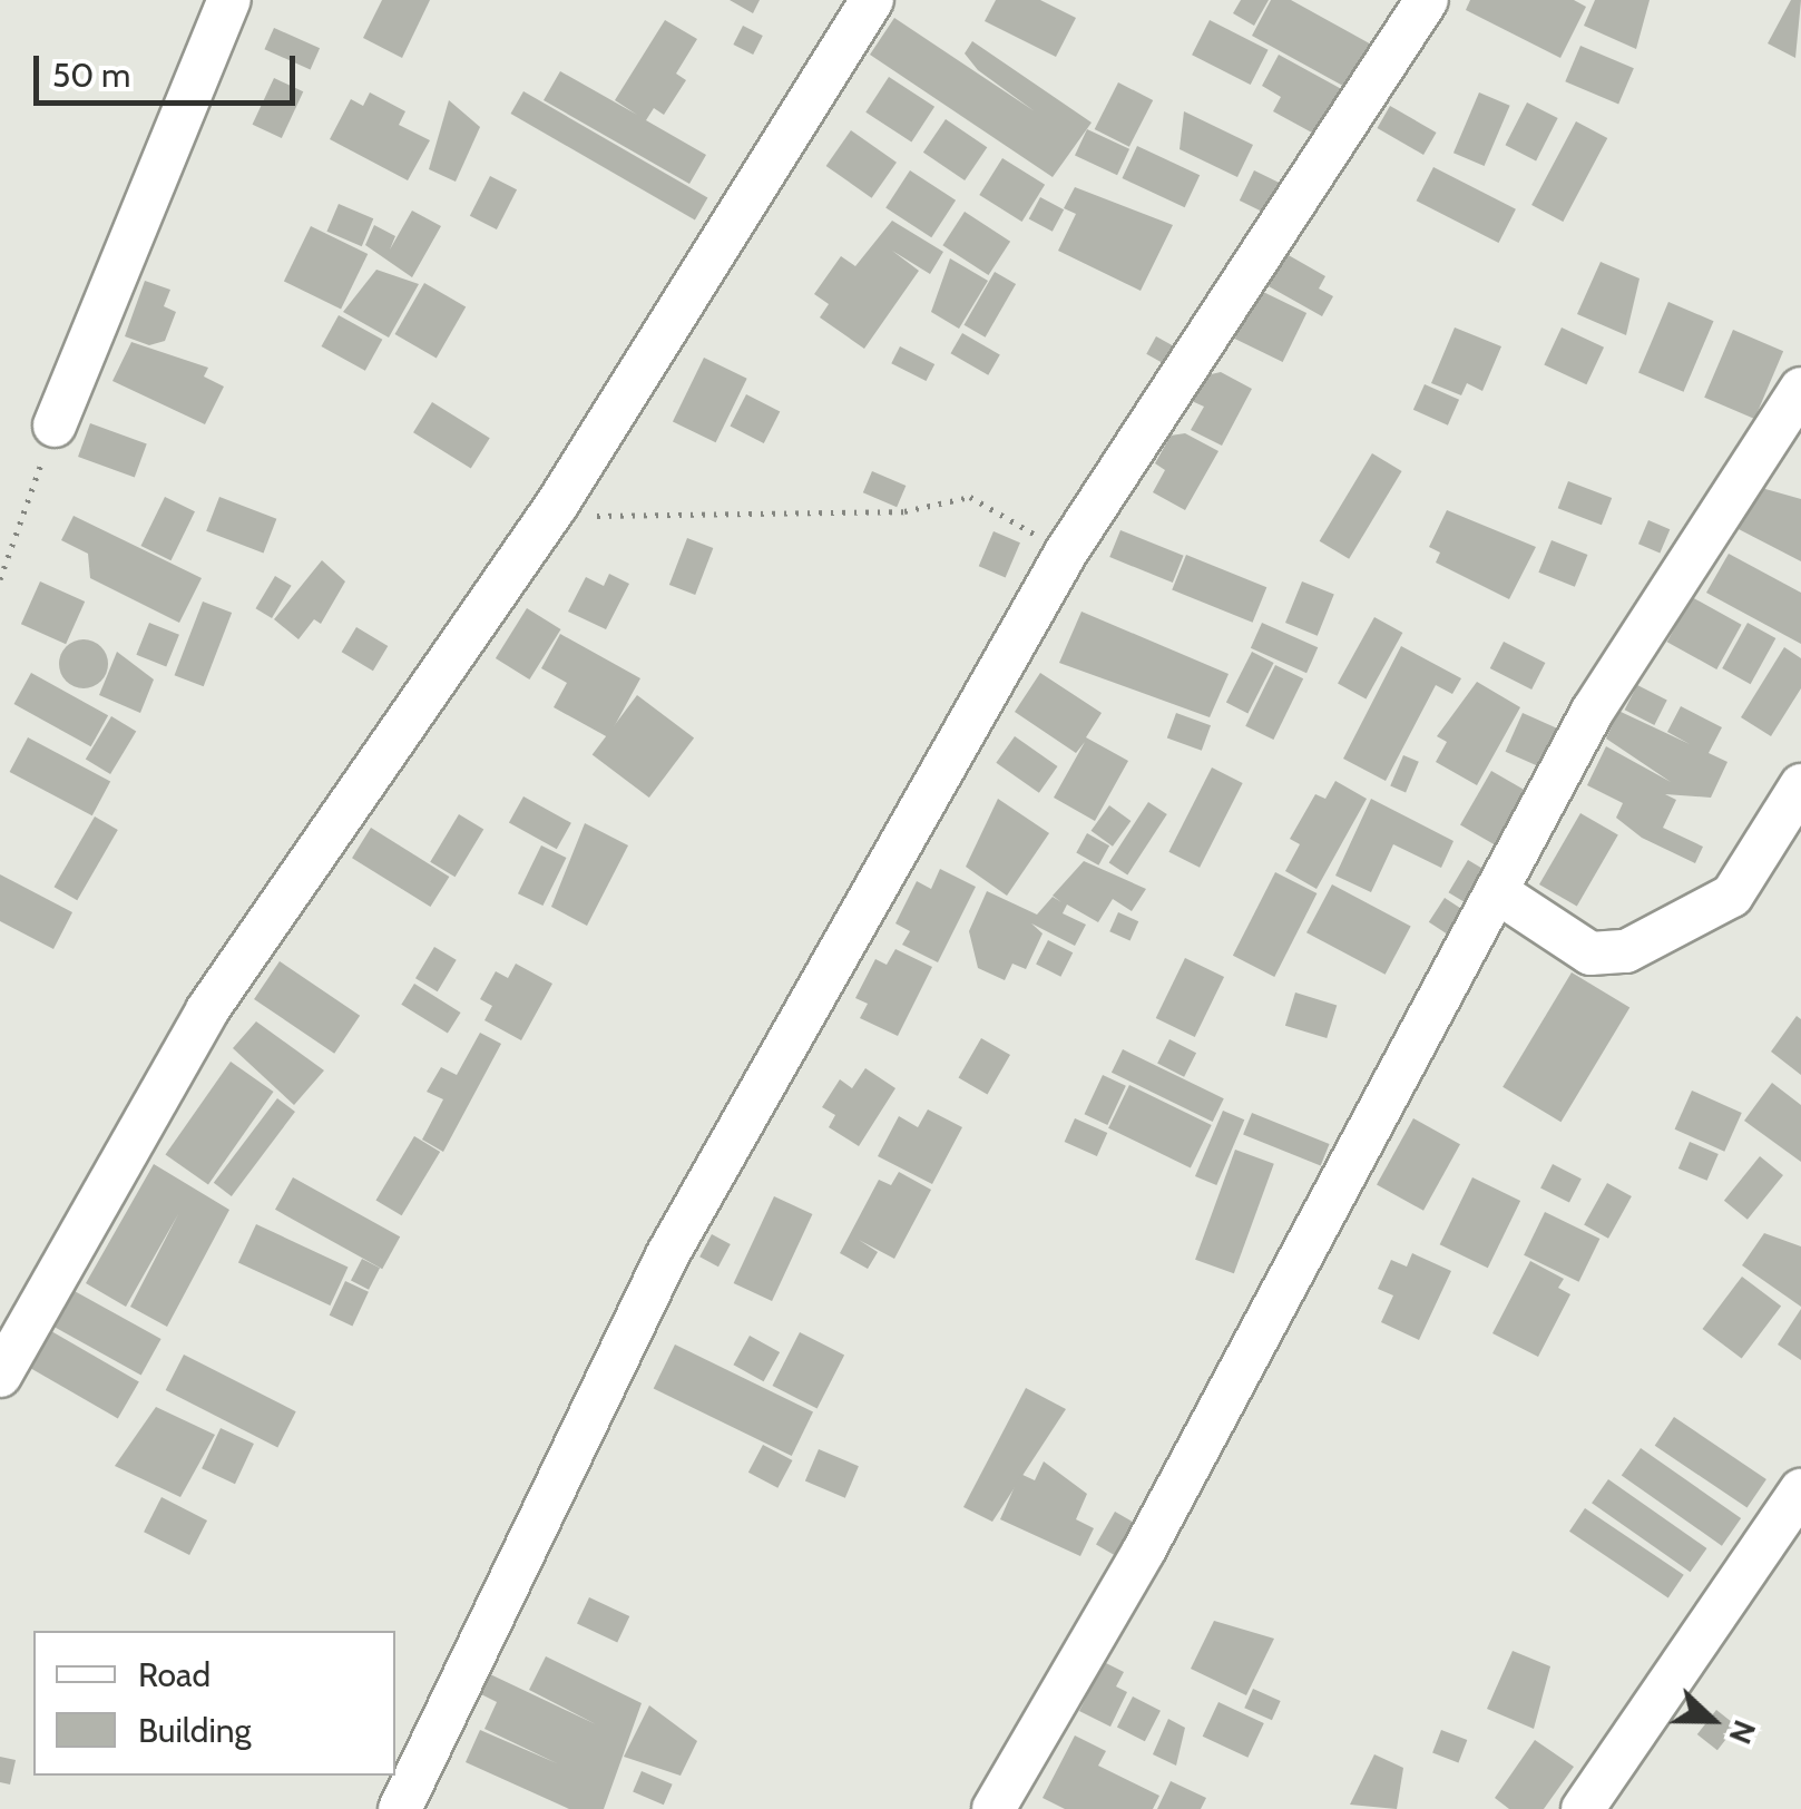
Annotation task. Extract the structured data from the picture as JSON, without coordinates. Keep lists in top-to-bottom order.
{
  "legend": ["Road", "Building"],
  "scale_bar": "50 m",
  "north": "right"
}
